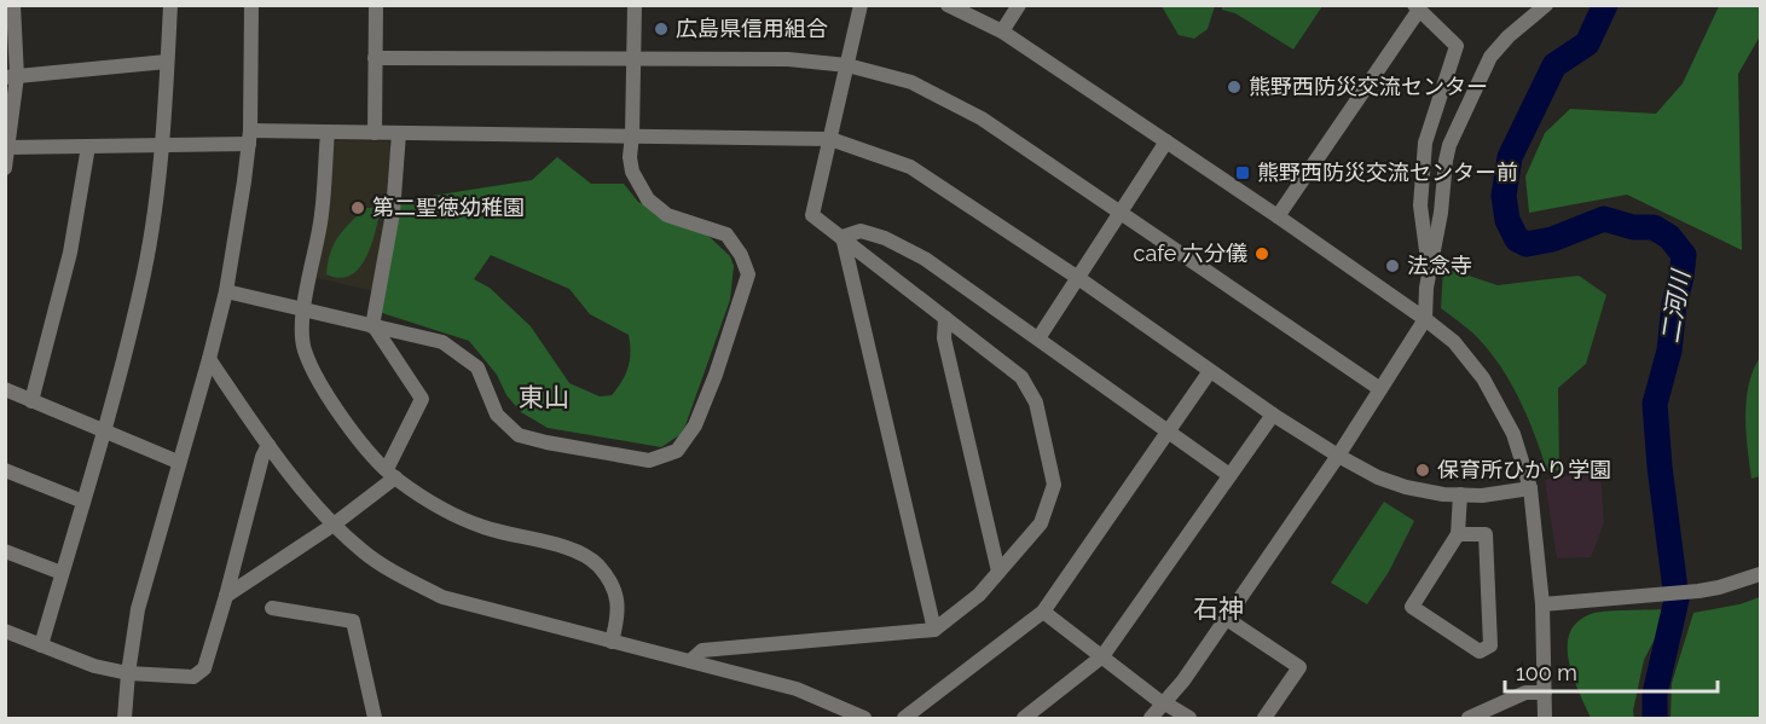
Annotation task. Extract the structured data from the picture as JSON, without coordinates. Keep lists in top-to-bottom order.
{
  "districts": ["東山", "石神"],
  "water": ["二河川"],
  "places": {
    "other": [
      "広島県信用組合",
      "熊野西防災交流センター",
      "第二聖徳幼稚園",
      "cafe 六分儀",
      "法念寺",
      "保育所ひかり学園"
    ],
    "transit": ["熊野西防災交流センター前"]
  },
  "scale_bar": "100 m"
}
